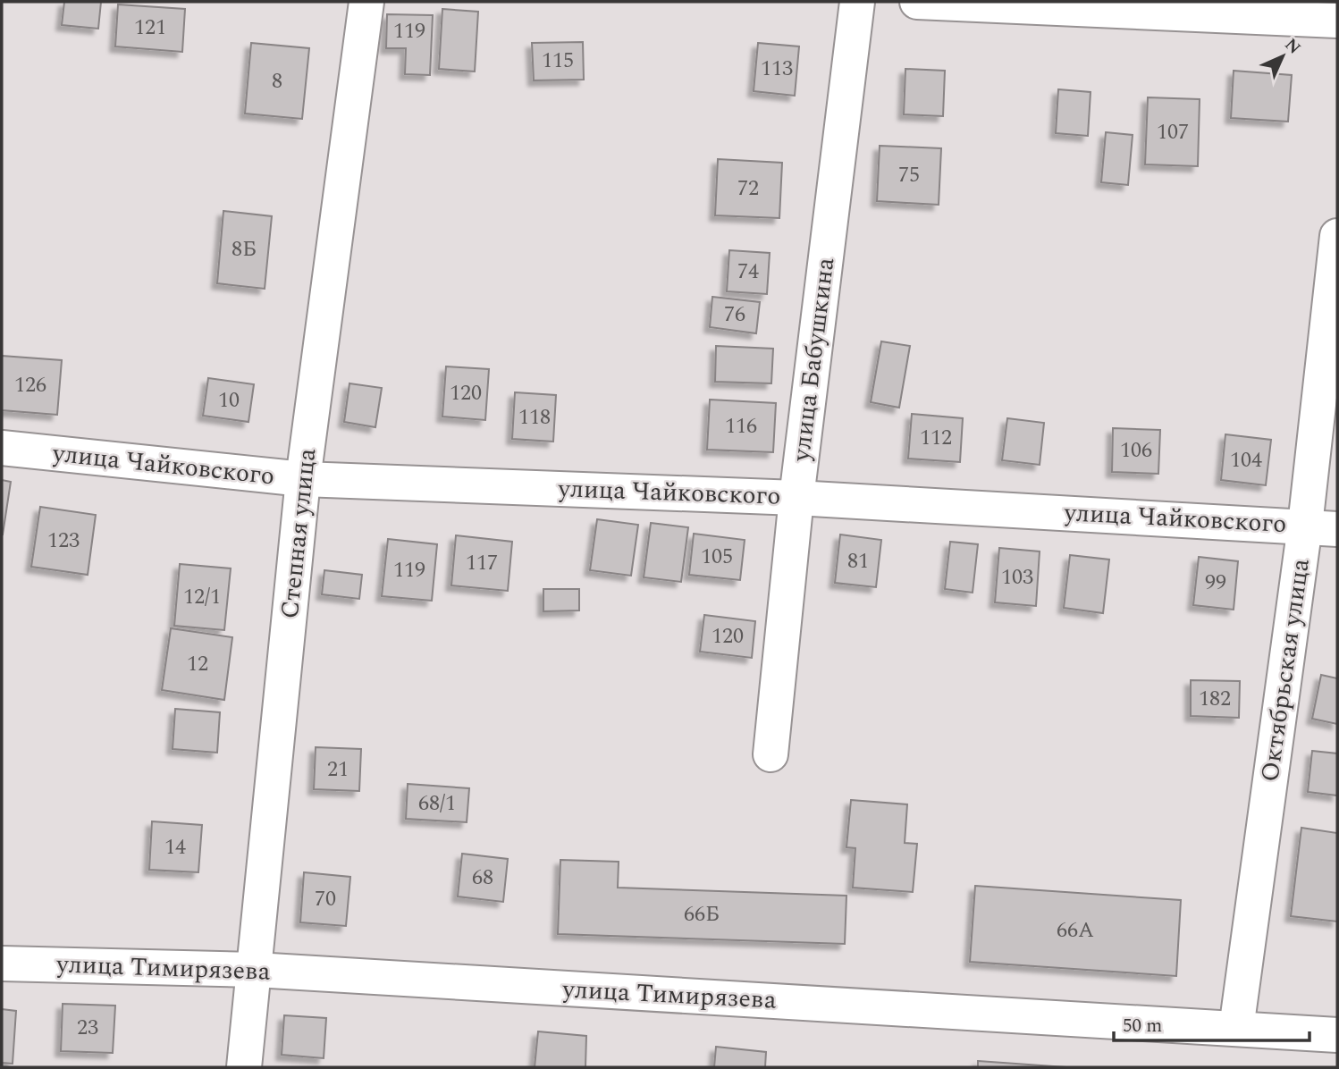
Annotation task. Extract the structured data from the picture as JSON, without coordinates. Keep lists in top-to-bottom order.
{
  "streets": {
    "street": [
      "улица Бабушкина",
      "улица Чайковского",
      "Степная улица",
      "Октябрьская улица",
      "улица Тимирязева"
    ]
  },
  "crossings": [
    ["улица Бабушкина", "улица Чайковского"],
    ["улица Чайковского", "Степная улица"],
    ["улица Чайковского", "Октябрьская улица"],
    ["Степная улица", "улица Тимирязева"],
    ["Октябрьская улица", "улица Тимирязева"]
  ],
  "house_numbers": [
    "121",
    "119",
    "115",
    "113",
    "8",
    "107",
    "75",
    "72",
    "8Б",
    "74",
    "76",
    "126",
    "120",
    "10",
    "118",
    "116",
    "112",
    "106",
    "104",
    "123",
    "105",
    "81",
    "117",
    "119",
    "103",
    "99",
    "12/1",
    "120",
    "12",
    "182",
    "21",
    "68/1",
    "14",
    "68",
    "70",
    "66Б",
    "66А",
    "23"
  ],
  "scale_bar": "50 m",
  "north": "top right"
}
